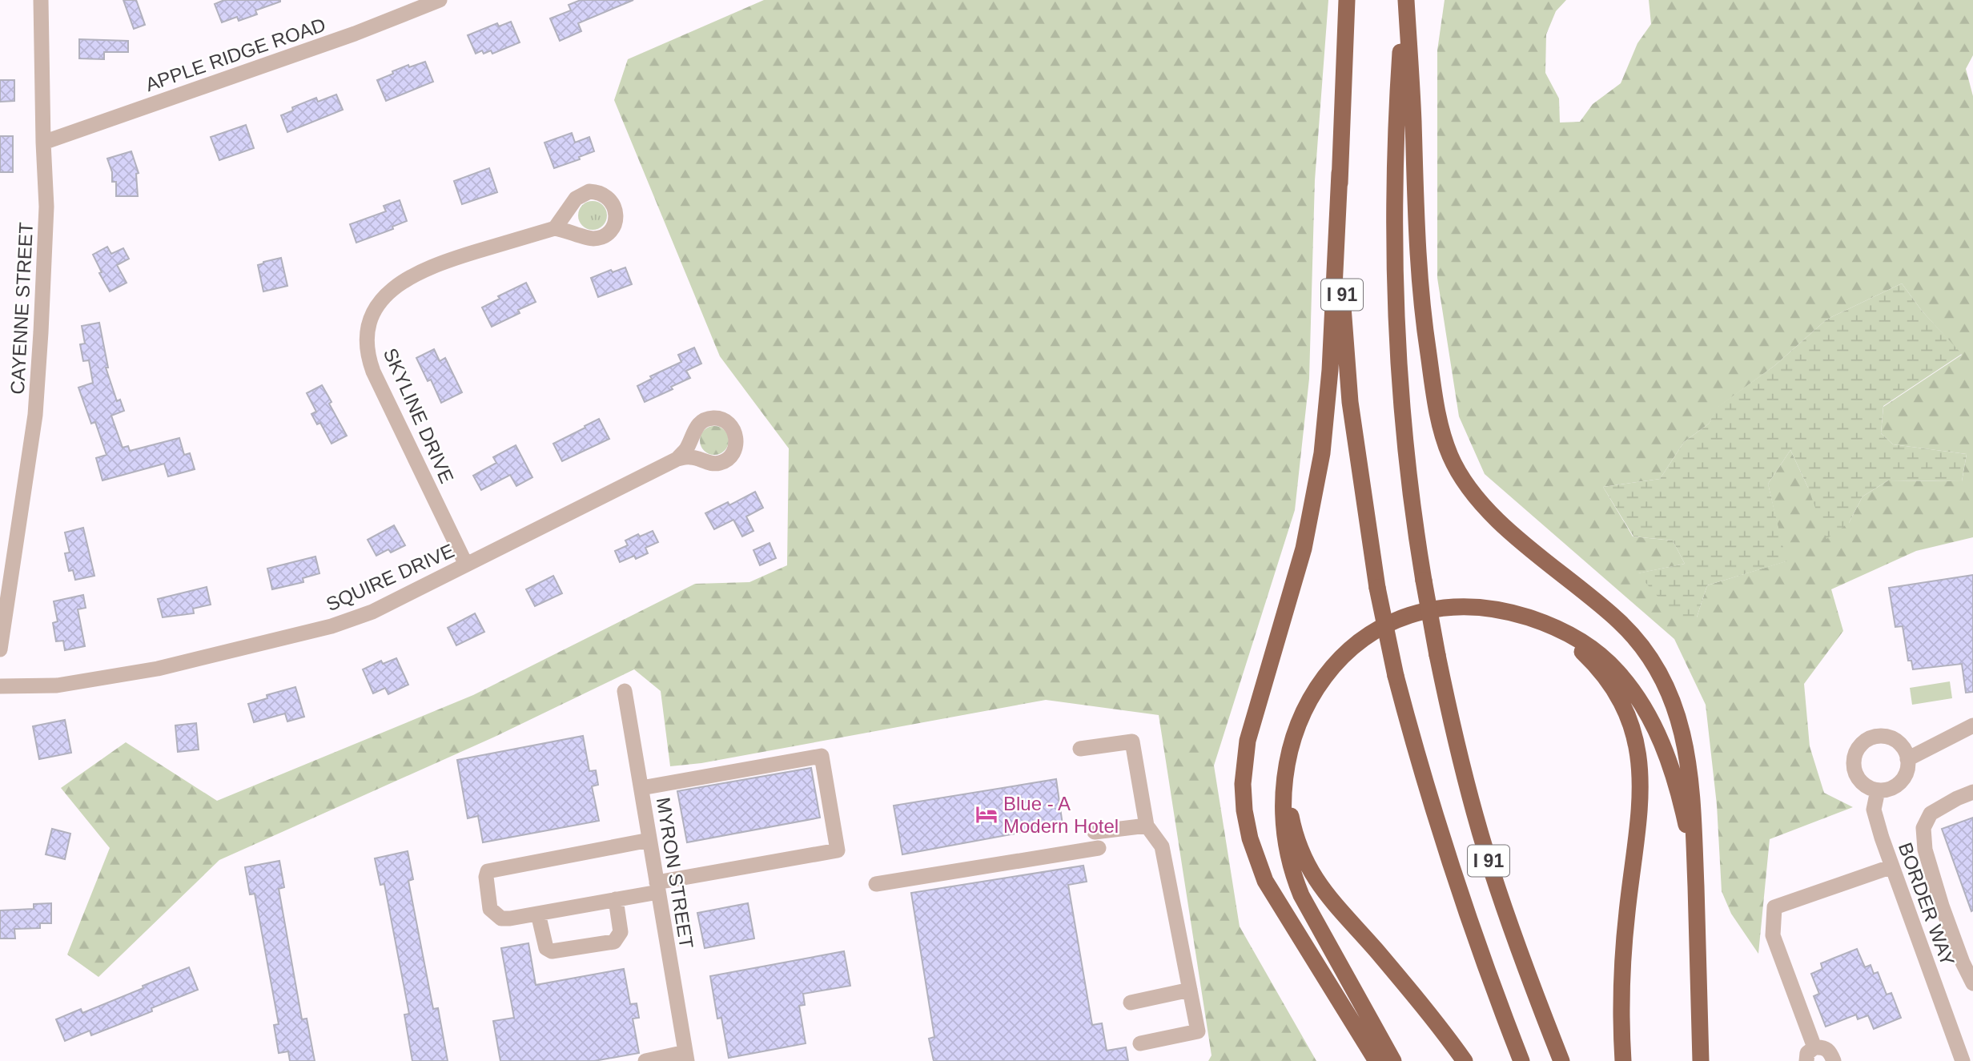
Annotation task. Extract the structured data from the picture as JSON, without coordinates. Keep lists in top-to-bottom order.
{
  "streets": {
    "highway": ["I 91"],
    "street": [
      "APPLE RIDGE ROAD",
      "CAYENNE STREET",
      "SKYLINE DRIVE",
      "SQUIRE DRIVE",
      "MYRON STREET",
      "BORDER WAY"
    ]
  },
  "crossings": [
    ["APPLE RIDGE ROAD", "CAYENNE STREET"],
    ["SKYLINE DRIVE", "SQUIRE DRIVE"]
  ],
  "places": {
    "hotel": ["Blue - A Modern Hotel"]
  }
}
